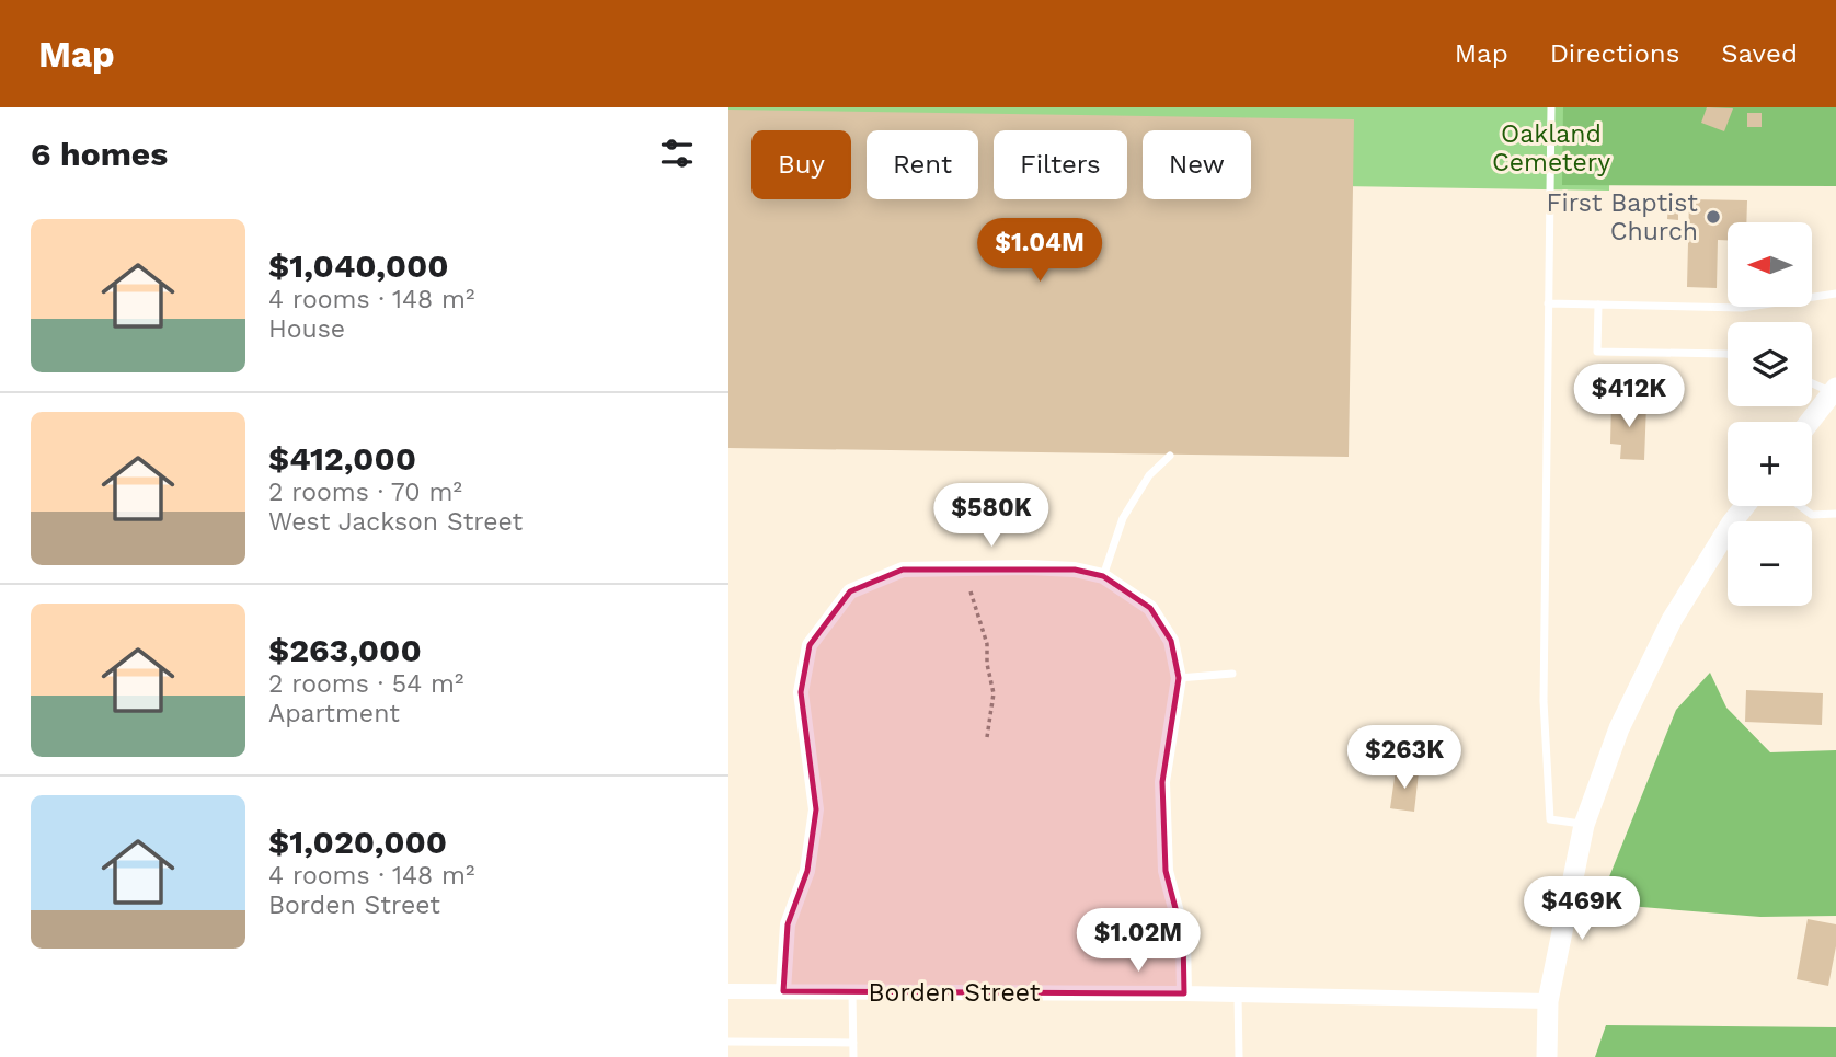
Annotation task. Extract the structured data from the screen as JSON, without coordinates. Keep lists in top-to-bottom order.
{
  "streets": {
    "street": ["Borden Street"]
  },
  "parks": ["Oakland Cemetery"],
  "places": ["First Baptist Church"],
  "north": "left",
  "page": {
    "header": "Map",
    "nav": ["Map", "Directions", "Saved"],
    "heading": "6 homes",
    "chip": [
      "Buy",
      "Rent",
      "Filters",
      "New"
    ],
    "list": [
      {
        "name": "$1,040,000",
        "note": "4 rooms · 148 m² · House"
      },
      {
        "name": "$412,000",
        "note": "2 rooms · 70 m² · West Jackson Street"
      },
      {
        "name": "$263,000",
        "note": "2 rooms · 54 m² · Apartment"
      },
      {
        "name": "$1,020,000",
        "note": "4 rooms · 148 m² · Borden Street"
      }
    ],
    "price": [
      "$1.04M",
      "$412K",
      "$580K",
      "$263K",
      "$469K",
      "$1.02M"
    ],
    "map_buttons": ["+", "−"]
  }
}
